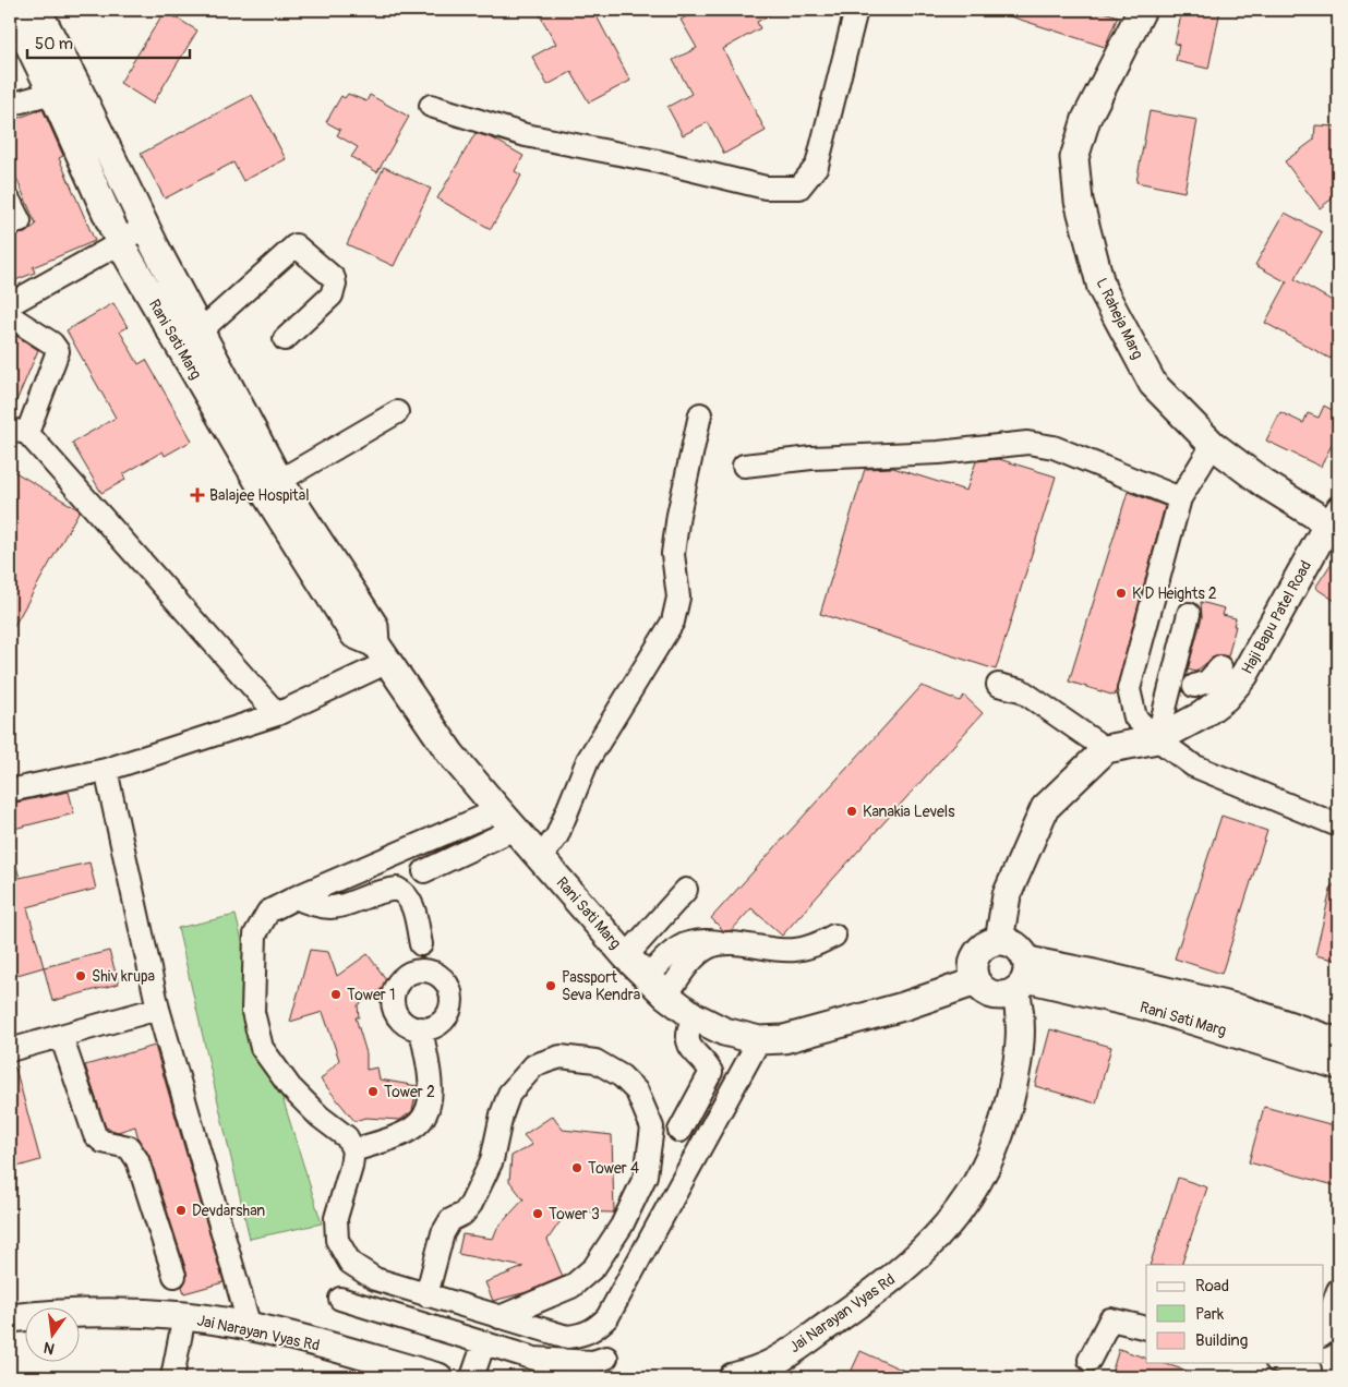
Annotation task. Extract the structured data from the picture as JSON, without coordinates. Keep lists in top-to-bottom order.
{
  "streets": {
    "street": [
      "L Raheja Marg",
      "Rani Sati Marg",
      "Haji Bapu Patel Road",
      "Jai Narayan Vyas Rd"
    ]
  },
  "crossings": [
    ["L Raheja Marg", "Haji Bapu Patel Road"],
    ["Rani Sati Marg", "Jai Narayan Vyas Rd"]
  ],
  "places": {
    "health": ["Balajee Hospital"],
    "other": [
      "K D Heights 2",
      "Kanakia Levels",
      "Shiv krupa",
      "Passport Seva Kendra",
      "Tower 1",
      "Tower 2",
      "Tower 4",
      "Devdarshan",
      "Tower 3"
    ]
  },
  "legend": ["Road", "Park", "Building"],
  "scale_bar": "50 m",
  "north": "bottom"
}
